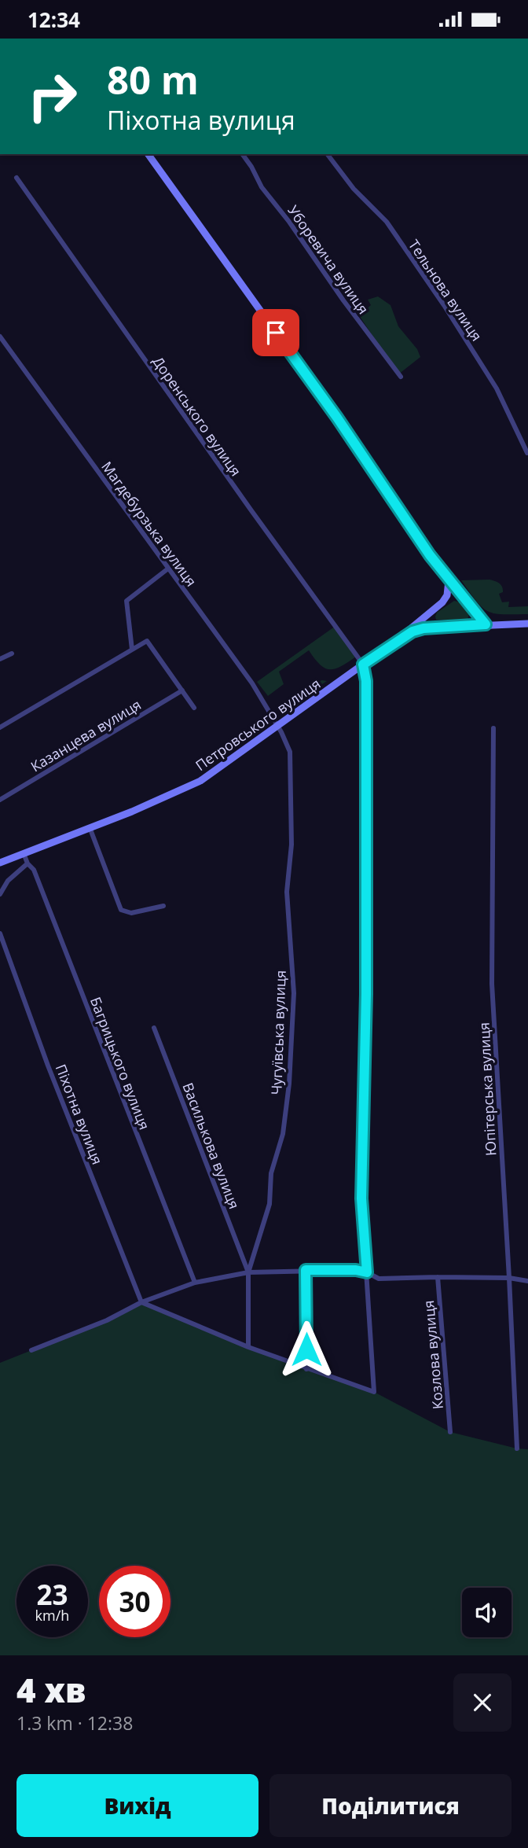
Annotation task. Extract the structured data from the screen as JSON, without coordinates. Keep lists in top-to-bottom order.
{
  "streets": {
    "main road": ["Петровського вулиця"],
    "street": [
      "Уборевича вулиця",
      "Тельнова вулиця",
      "Доренського вулиця",
      "Магдебурзька вулиця",
      "Казанцева вулиця",
      "Чугуївська вулиця",
      "Багрицького вулиця",
      "Юпітерська вулиця",
      "Піхотна вулиця",
      "Василькова вулиця",
      "Козлова вулиця"
    ]
  },
  "crossings": [
    ["Доренського вулиця", "Петровського вулиця"],
    ["Магдебурзька вулиця", "Петровського вулиця"],
    ["Магдебурзька вулиця", "Чугуївська вулиця"],
    ["Петровського вулиця", "Чугуївська вулиця"],
    ["Петровського вулиця", "Багрицького вулиця"],
    ["Чугуївська вулиця", "Василькова вулиця"]
  ],
  "page": {
    "status": "12:34",
    "turn": ["80 m", "Піхотна вулиця"],
    "speed": "23 km/h",
    "limit": "30",
    "heading": ["4 хв", "1.3 km · 12:38"],
    "buttons": ["Вихід", "Поділитися"]
  }
}
